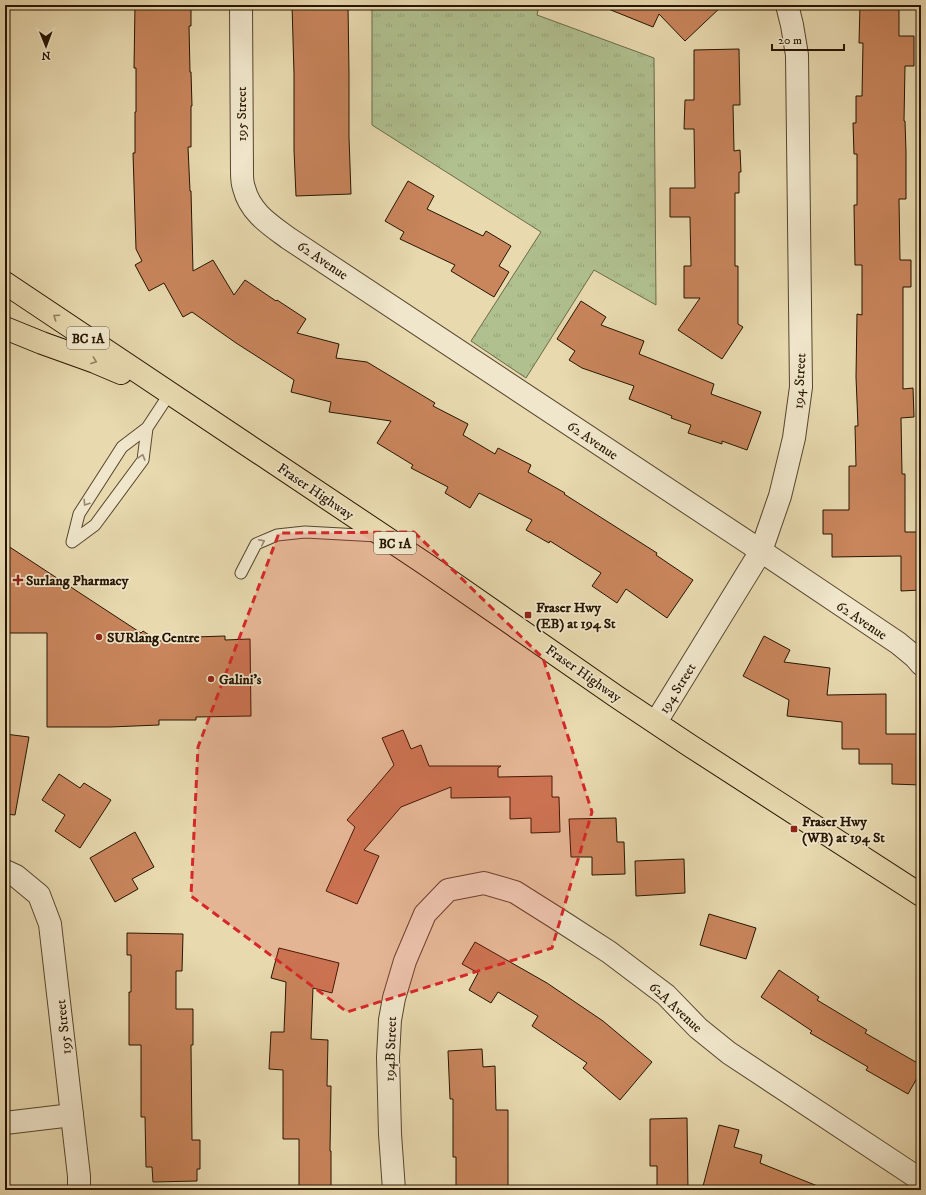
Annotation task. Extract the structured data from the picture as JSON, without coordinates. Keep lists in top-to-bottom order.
{
  "streets": {
    "main road": ["BC 1A", "Fraser Highway"],
    "street": [
      "195 Street",
      "62 Avenue",
      "194 Street",
      "62A Avenue",
      "194B Street"
    ]
  },
  "crossings": [
    ["195 Street", "62 Avenue"],
    ["62 Avenue", "194 Street"],
    ["194 Street", "Fraser Highway"],
    ["62A Avenue", "194B Street"]
  ],
  "places": {
    "health": ["Surlang Pharmacy"],
    "transit": ["Fraser Hwy (EB) at 194 St", "Fraser Hwy (WB) at 194 St"],
    "other": ["SURlang Centre", "Galini's"]
  },
  "scale_bar": "20 m",
  "north": "bottom"
}
